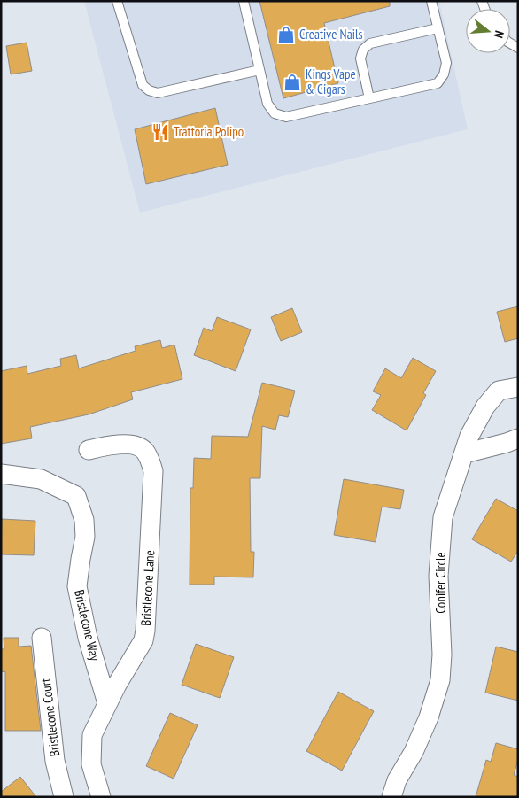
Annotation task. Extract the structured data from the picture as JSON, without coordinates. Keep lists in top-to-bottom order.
{
  "streets": {
    "street": [
      "Conifer Circle",
      "Bristlecone Lane",
      "Bristlecone Way",
      "Bristlecone Court"
    ]
  },
  "crossings": [
    ["Bristlecone Lane", "Bristlecone Way"]
  ],
  "places": {
    "shop": ["Creative Nails", "Kings Vape & Cigars"],
    "restaurant": ["Trattoria Polipo"]
  },
  "north": "right"
}
